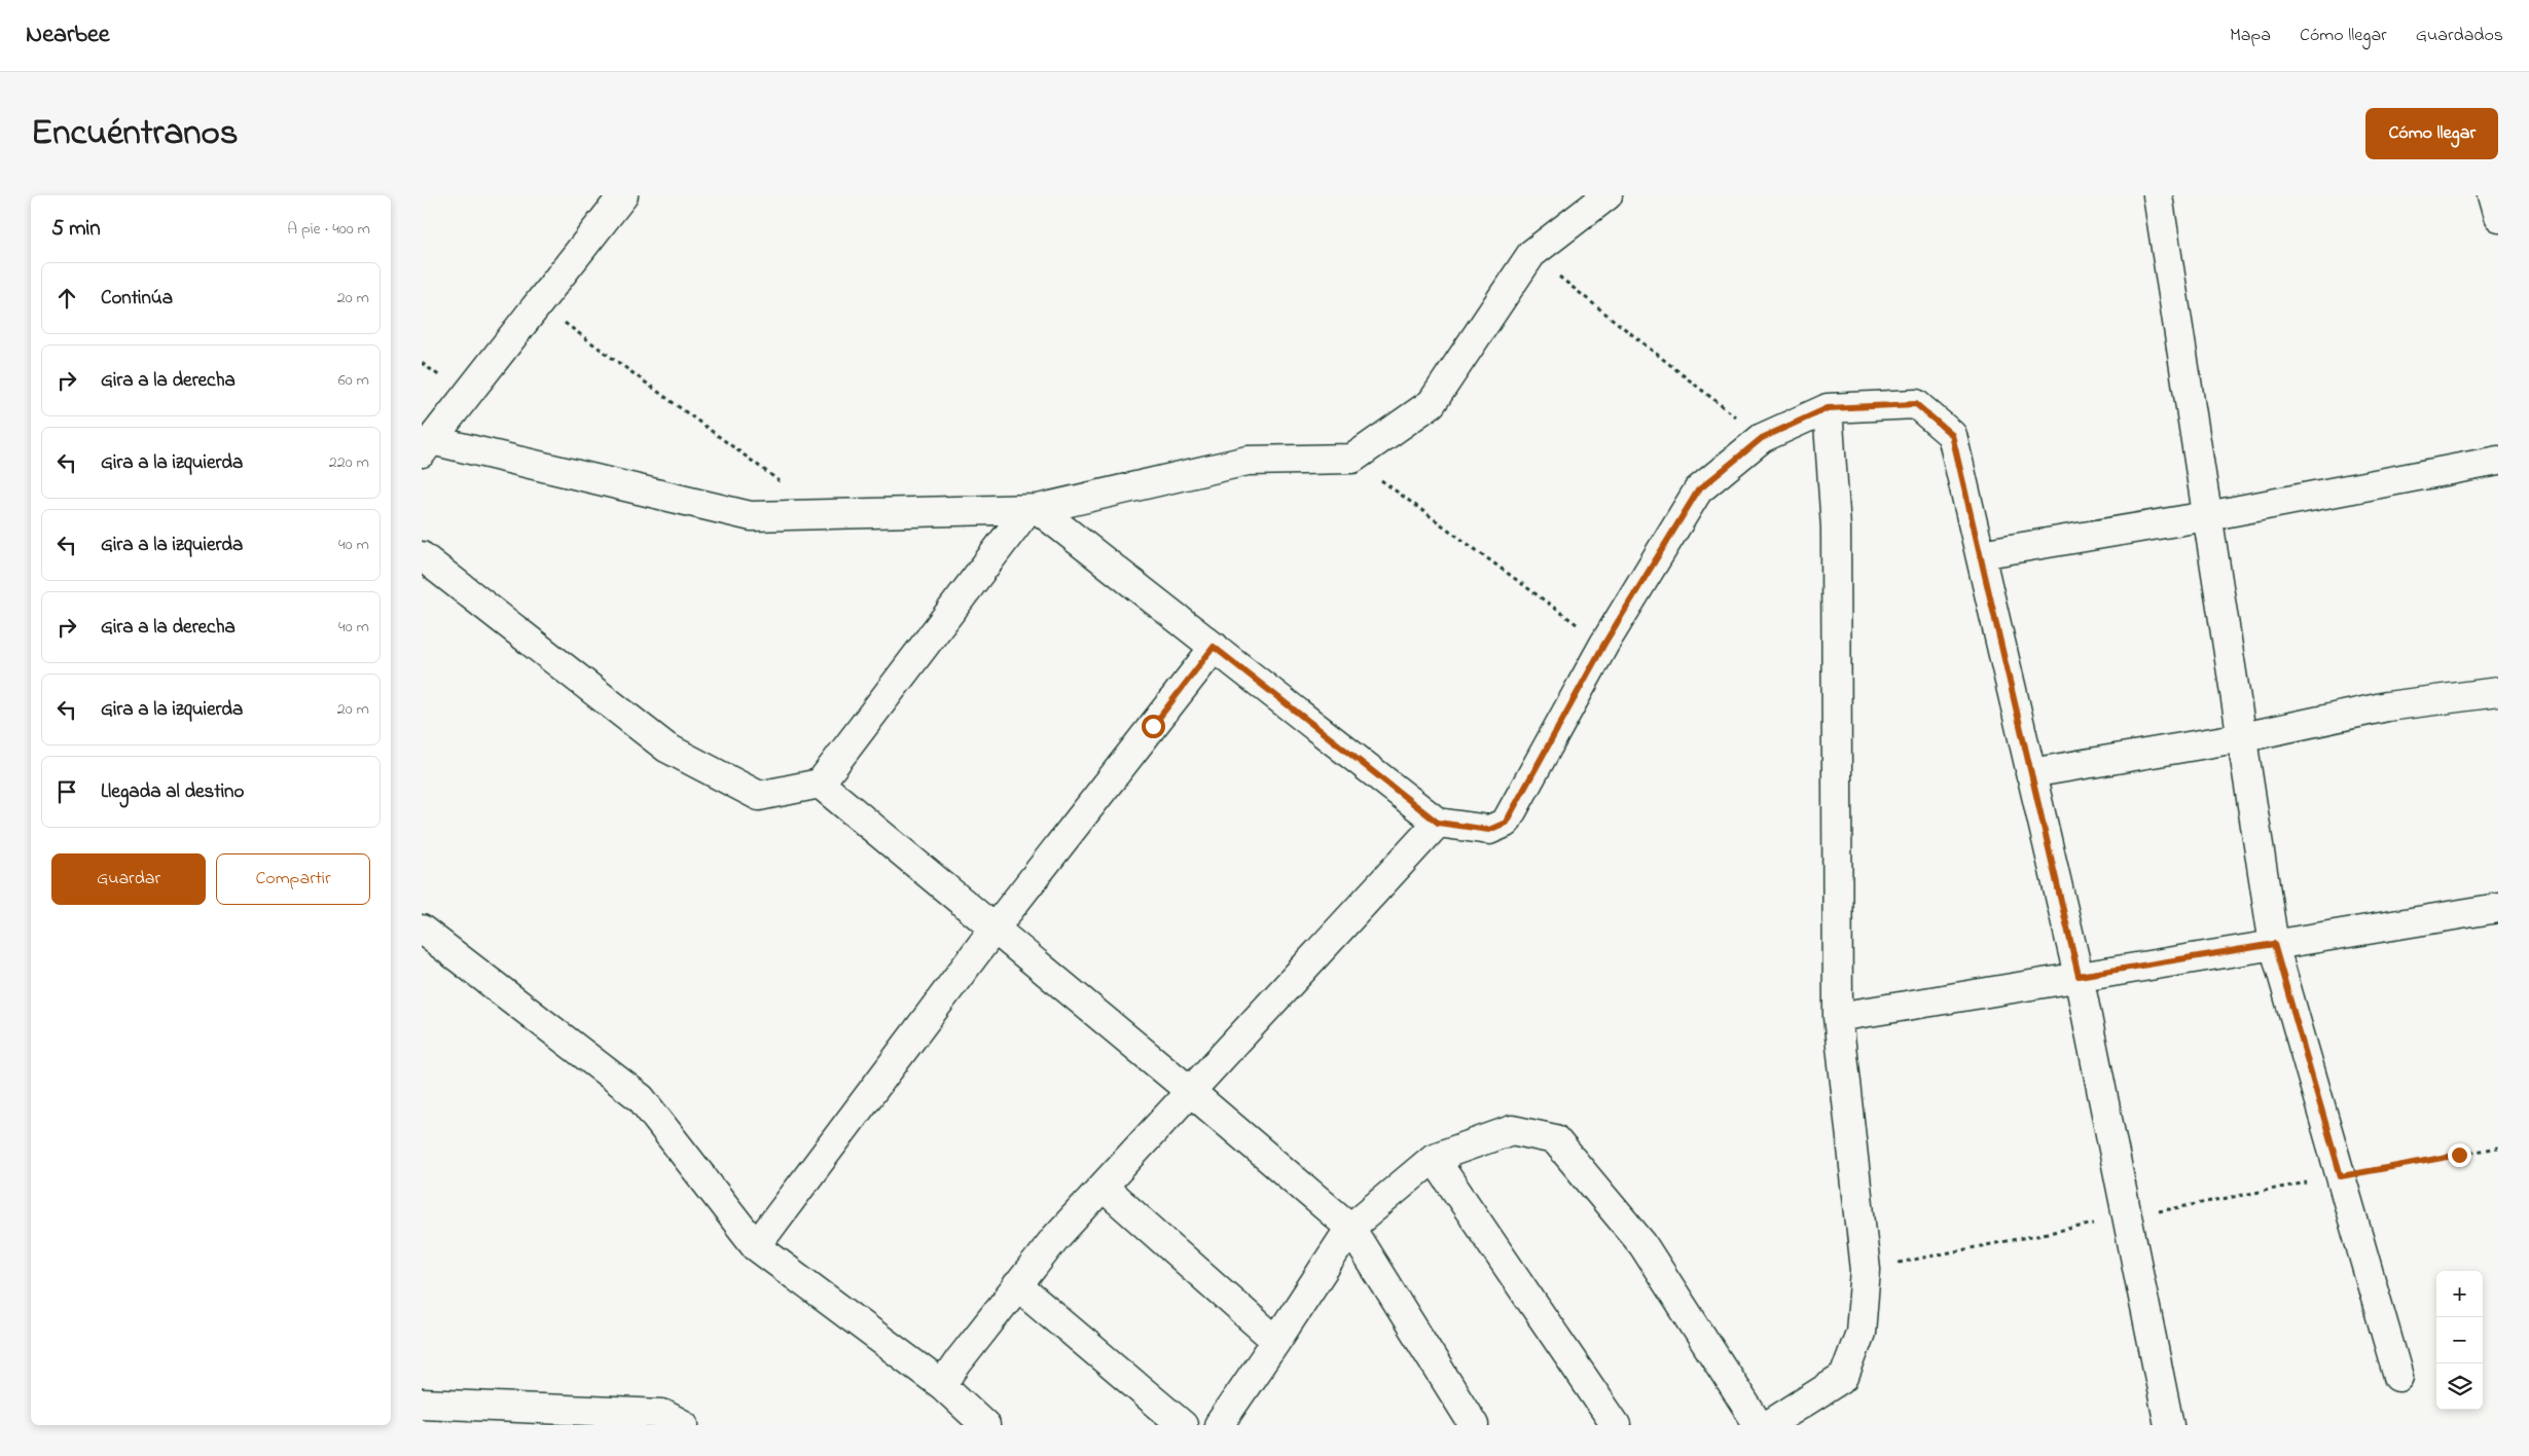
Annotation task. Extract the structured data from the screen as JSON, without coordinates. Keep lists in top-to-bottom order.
{
  "page": {
    "header": "Nearbee",
    "nav": ["Mapa", "Cómo llegar", "Guardados"],
    "title": "Encuéntranos",
    "buttons": [
      "Cómo llegar",
      ["Guardar", "Compartir"]
    ],
    "heading": ["5 min", "A pie · 400 m"],
    "list": [
      ["Continúa", "20 m"],
      ["Gira a la derecha", "60 m"],
      ["Gira a la izquierda", "220 m"],
      ["Gira a la izquierda", "40 m"],
      ["Gira a la derecha", "40 m"],
      ["Gira a la izquierda", "20 m"],
      "Llegada al destino"
    ],
    "map_buttons": ["+", "−"]
  }
}
